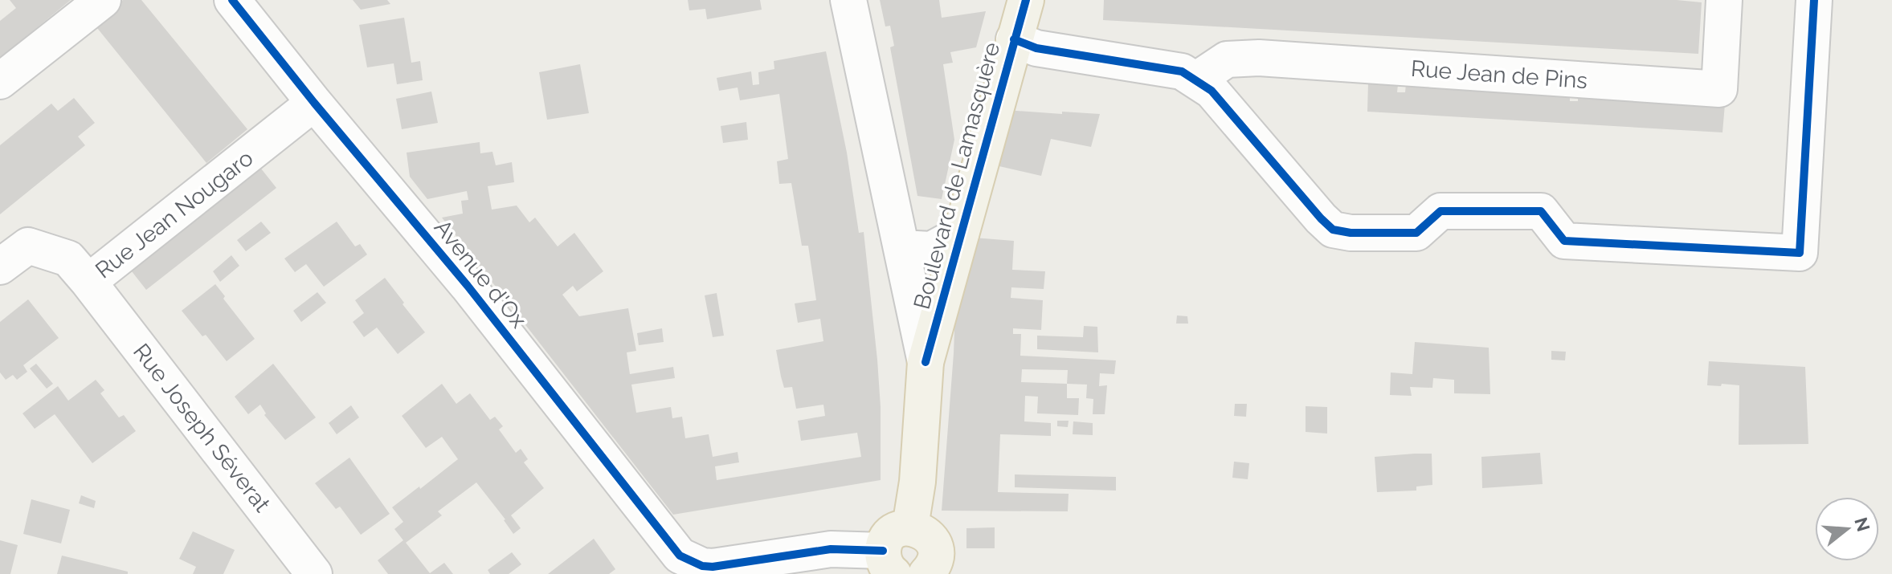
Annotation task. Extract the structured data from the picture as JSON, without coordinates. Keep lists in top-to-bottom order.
{
  "streets": {
    "main road": ["Boulevard de Lamasquère"],
    "street": [
      "Rue Jean de Pins",
      "Rue Jean Nougaro",
      "Avenue d'Ox",
      "Rue Joseph Séverat"
    ]
  },
  "crossings": [
    ["Rue Jean Nougaro", "Avenue d'Ox"],
    ["Rue Jean Nougaro", "Rue Joseph Séverat"]
  ],
  "north": "right"
}
